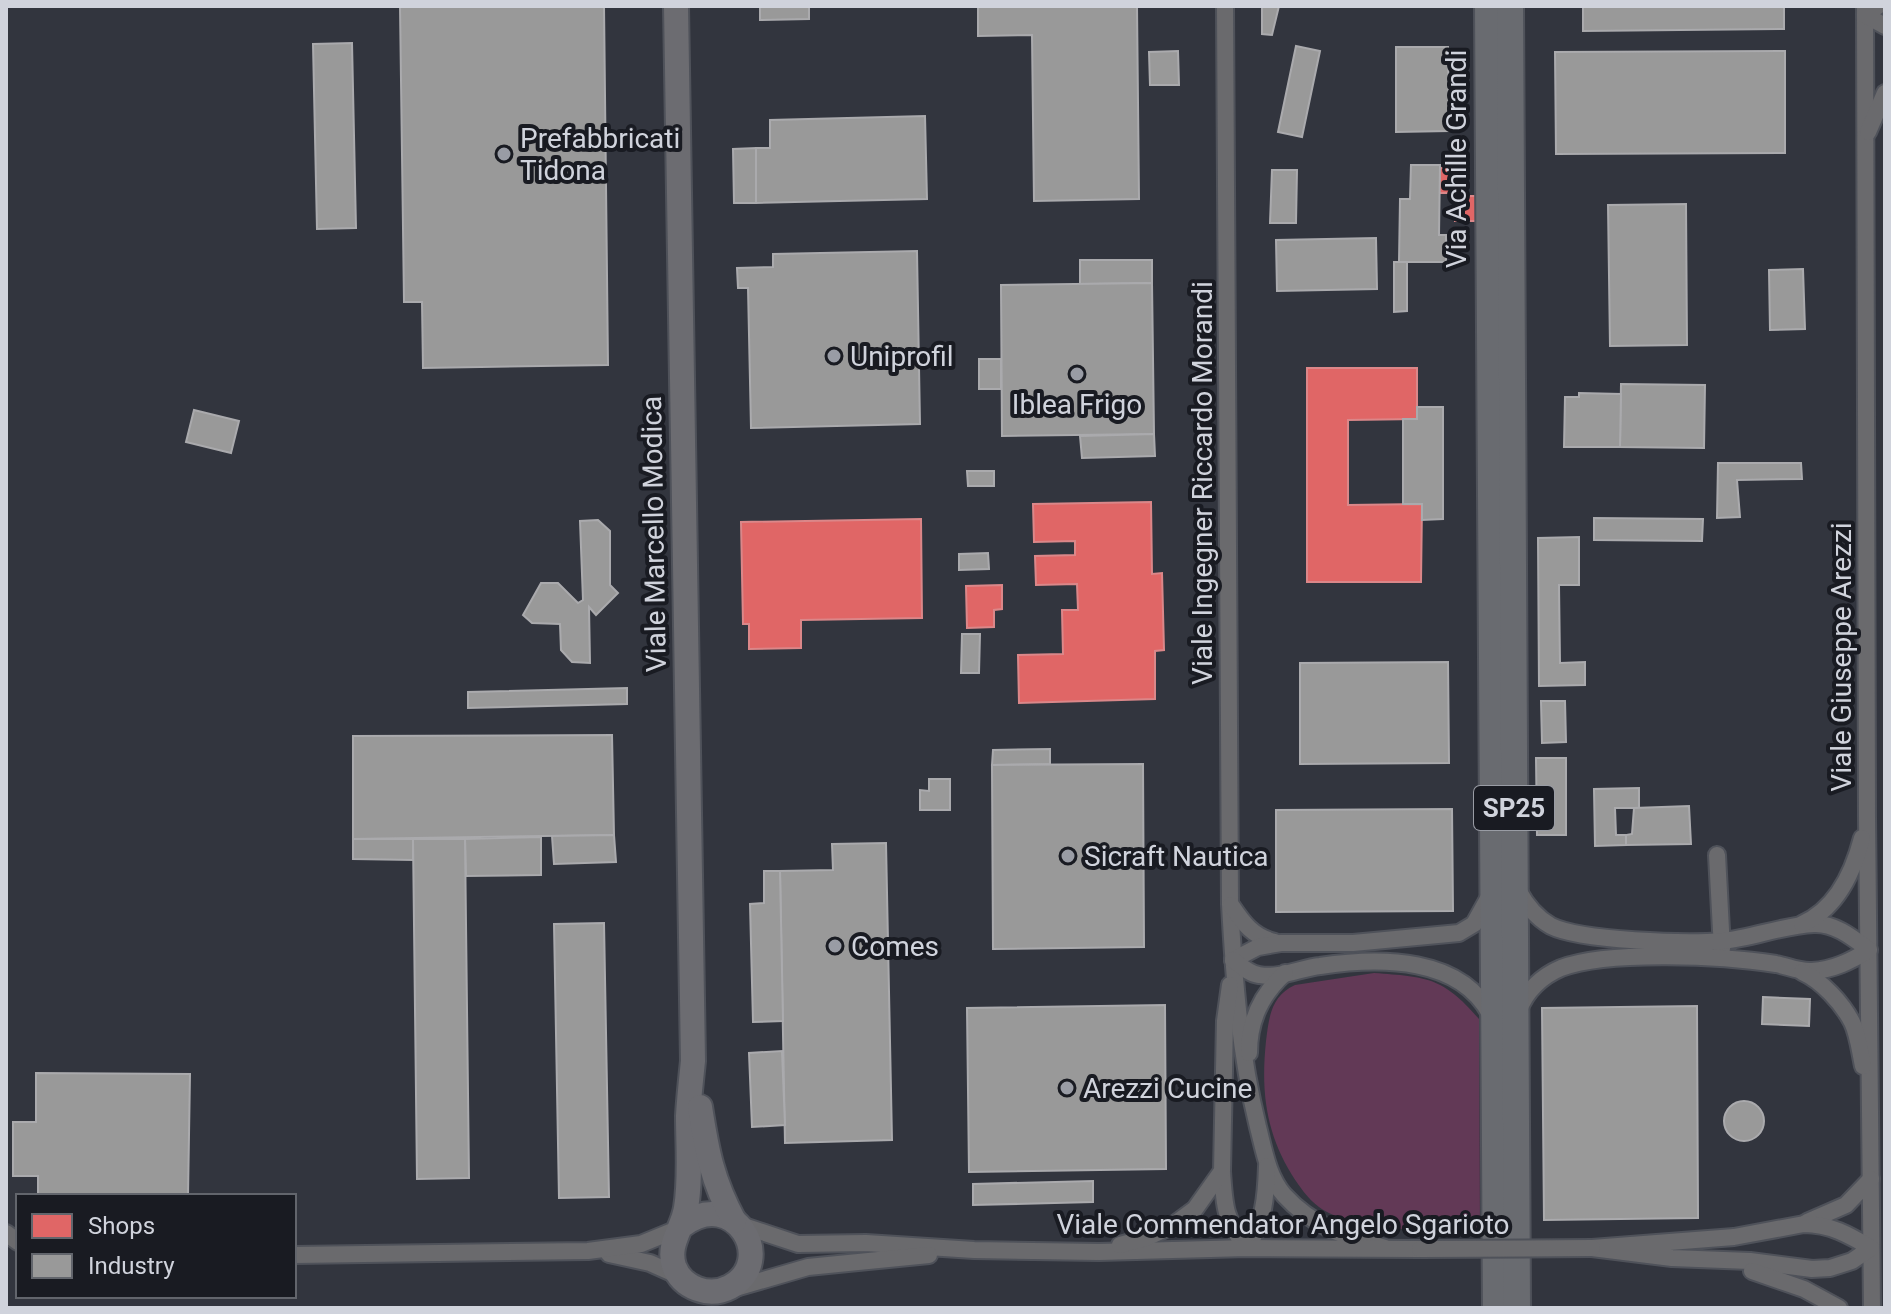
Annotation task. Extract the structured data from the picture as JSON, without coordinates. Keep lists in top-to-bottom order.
{
  "streets": {
    "main road": ["Via Achille Grandi", "SP25"],
    "street": [
      "Viale Ingegner Riccardo Morandi",
      "Viale Marcello Modica",
      "Viale Giuseppe Arezzi",
      "Viale Commendator Angelo Sgarioto"
    ]
  },
  "crossings": [
    ["Via Achille Grandi", "SP25"]
  ],
  "places": [
    "Prefabbricati Tidona",
    "Uniprofil",
    "Iblea Frigo",
    "Sicraft Nautica",
    "Comes",
    "Arezzi Cucine"
  ],
  "legend": ["Shops", "Industry"]
}
